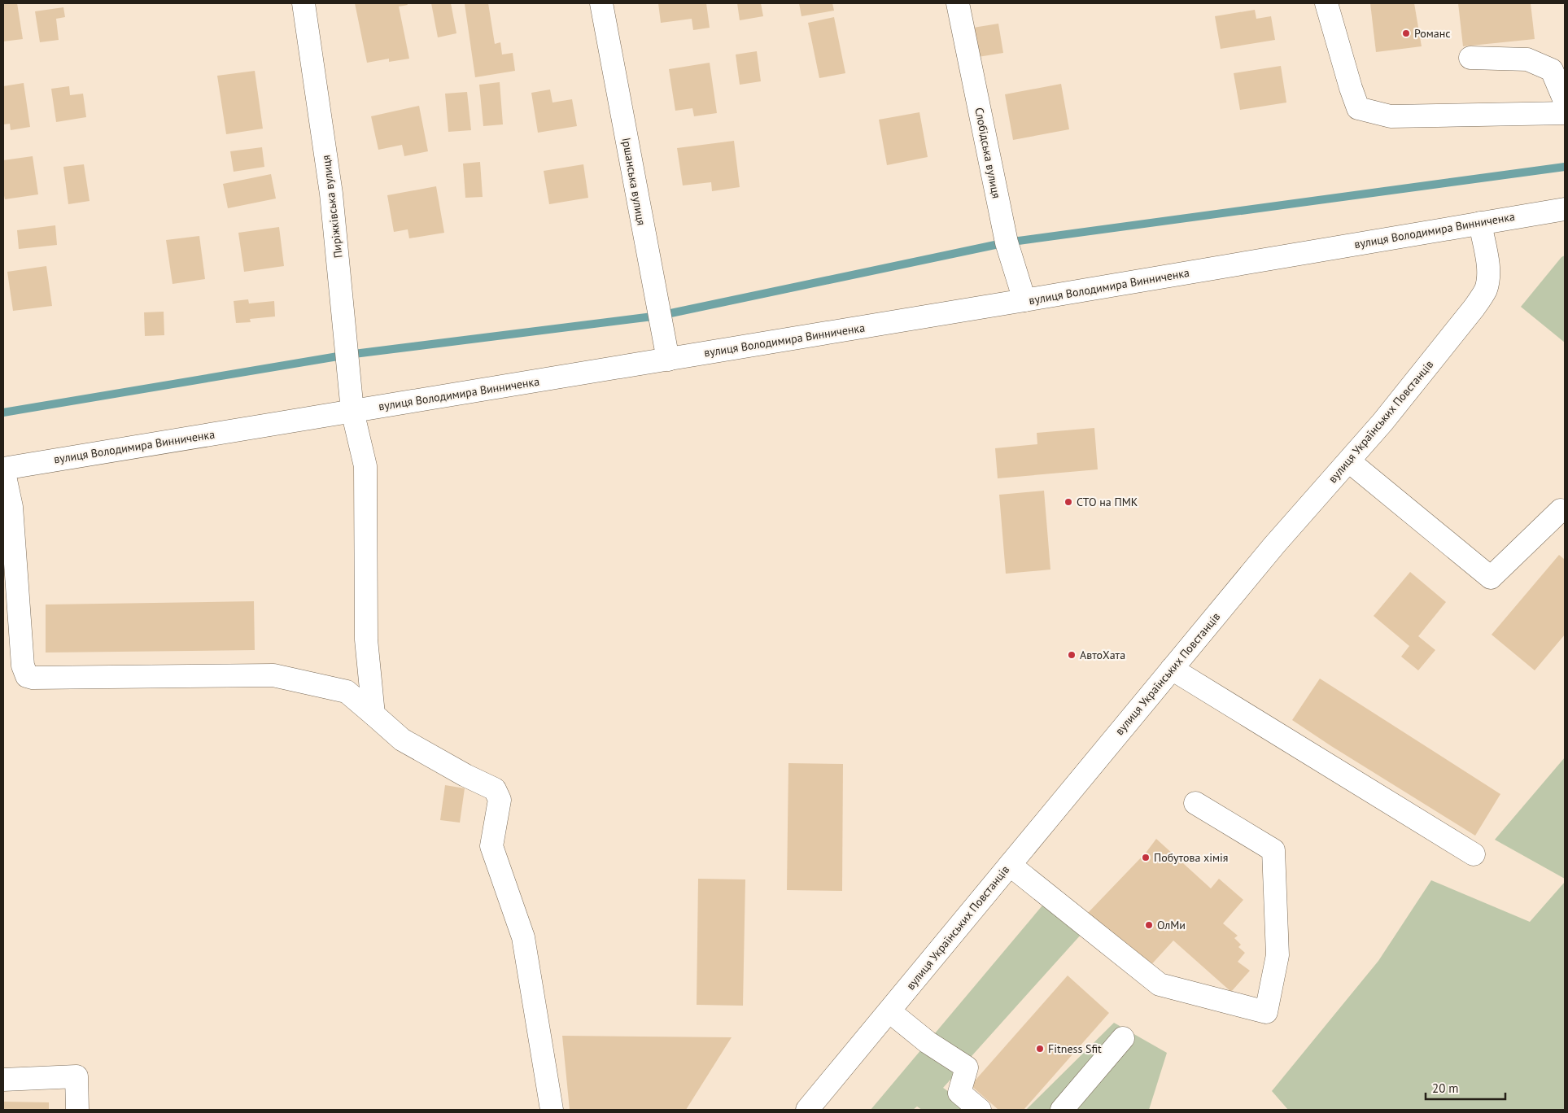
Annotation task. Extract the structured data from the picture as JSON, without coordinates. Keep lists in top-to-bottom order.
{
  "streets": {
    "street": [
      "Слобідська вулиця",
      "Іршанська вулиця",
      "Пиріжківська вулиця",
      "вулиця Володимира Винниченка",
      "вулиця Українських Повстанців"
    ]
  },
  "crossings": [
    ["Слобідська вулиця", "вулиця Володимира Винниченка"],
    ["Іршанська вулиця", "вулиця Володимира Винниченка"],
    ["Пиріжківська вулиця", "вулиця Володимира Винниченка"],
    ["вулиця Володимира Винниченка", "вулиця Українських Повстанців"]
  ],
  "places": [
    "Романс",
    "СТО на ПМК",
    "АвтоХата",
    "Побутова хімія",
    "ОлМи",
    "Fitness Sfit"
  ],
  "scale_bar": "20 m"
}
